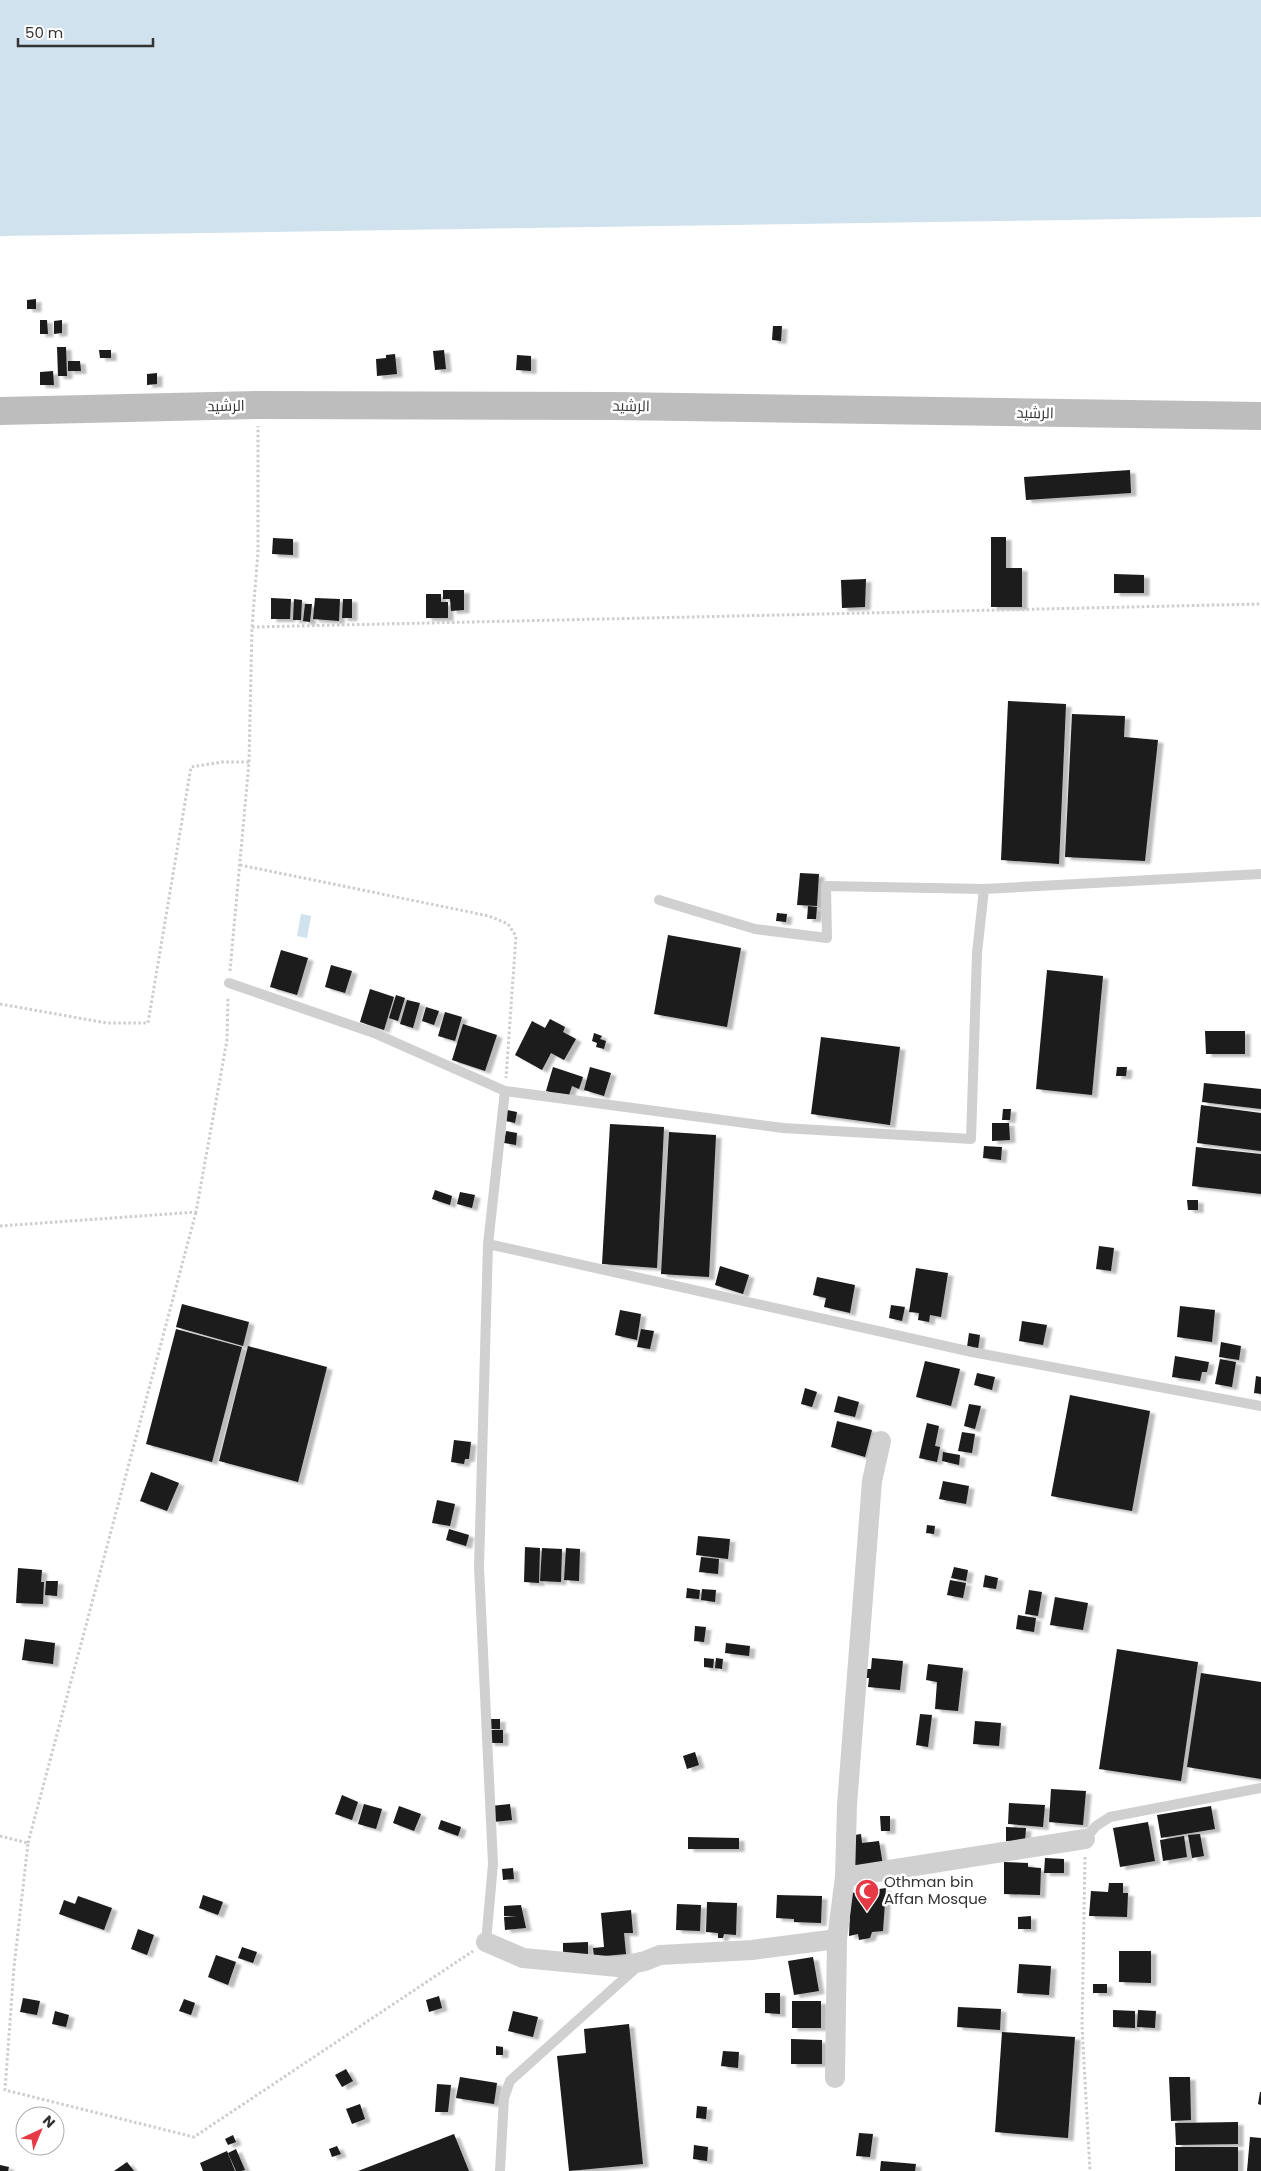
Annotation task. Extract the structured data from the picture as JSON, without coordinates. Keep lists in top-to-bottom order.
{
  "streets": {
    "main road": ["الرشيد"]
  },
  "places": {
    "mosque": ["Othman bin Affan Mosque"]
  },
  "scale_bar": "50 m",
  "north": "top right"
}
